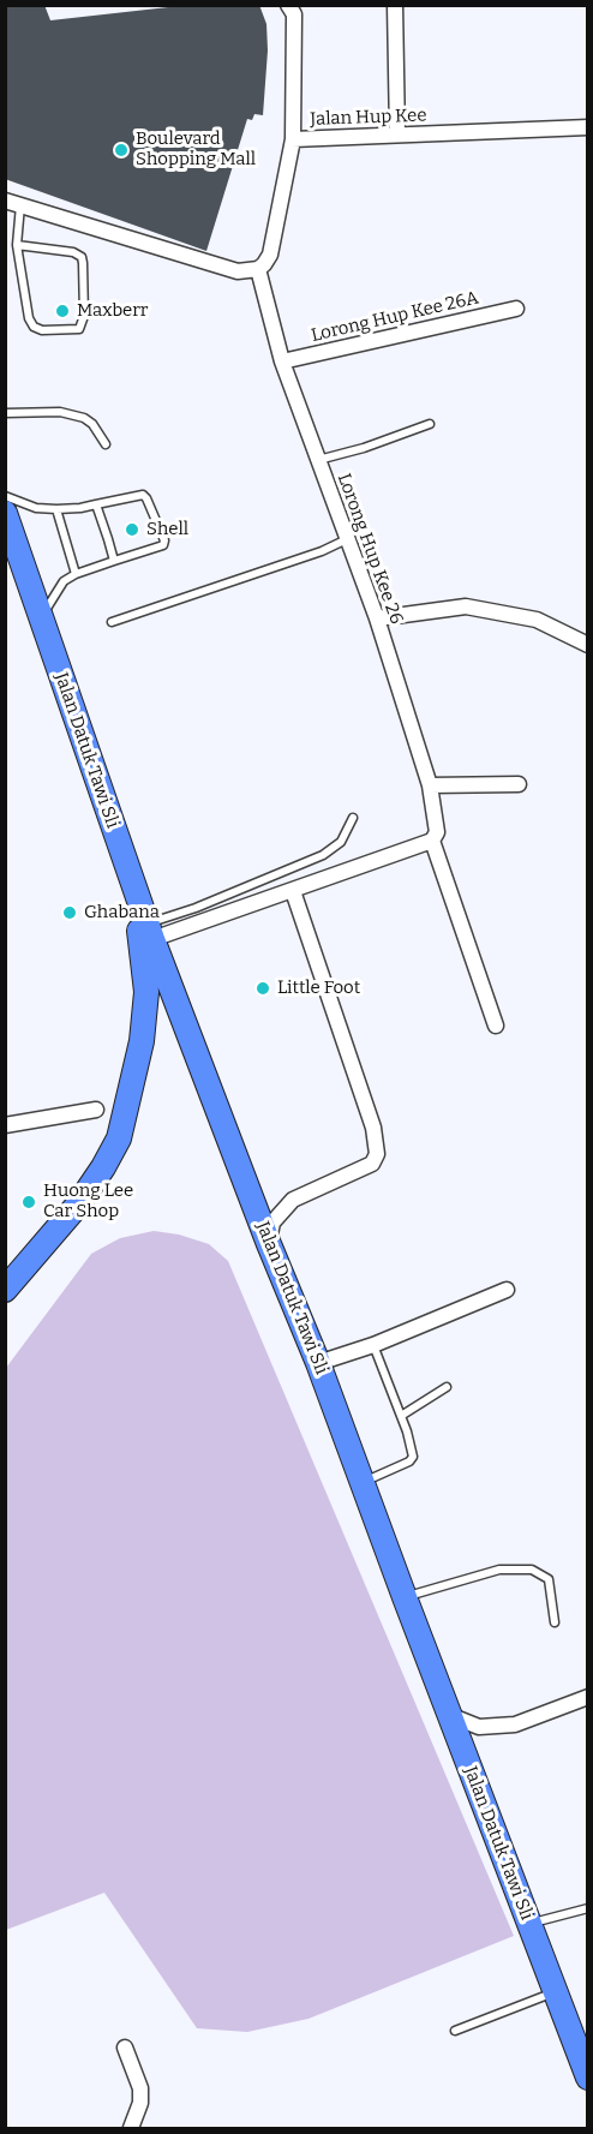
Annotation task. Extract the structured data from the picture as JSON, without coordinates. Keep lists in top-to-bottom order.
{
  "streets": {
    "highway": ["Jalan Datuk Tawi Sli"],
    "street": ["Jalan Hup Kee", "Lorong Hup Kee 26A", "Lorong Hup Kee 26"]
  },
  "crossings": [
    ["Jalan Hup Kee", "Lorong Hup Kee 26"],
    ["Lorong Hup Kee 26A", "Lorong Hup Kee 26"]
  ],
  "places": [
    "Boulevard Shopping Mall",
    "Maxberr",
    "Shell",
    "Ghabana",
    "Little Foot",
    "Huong Lee Car Shop"
  ]
}
